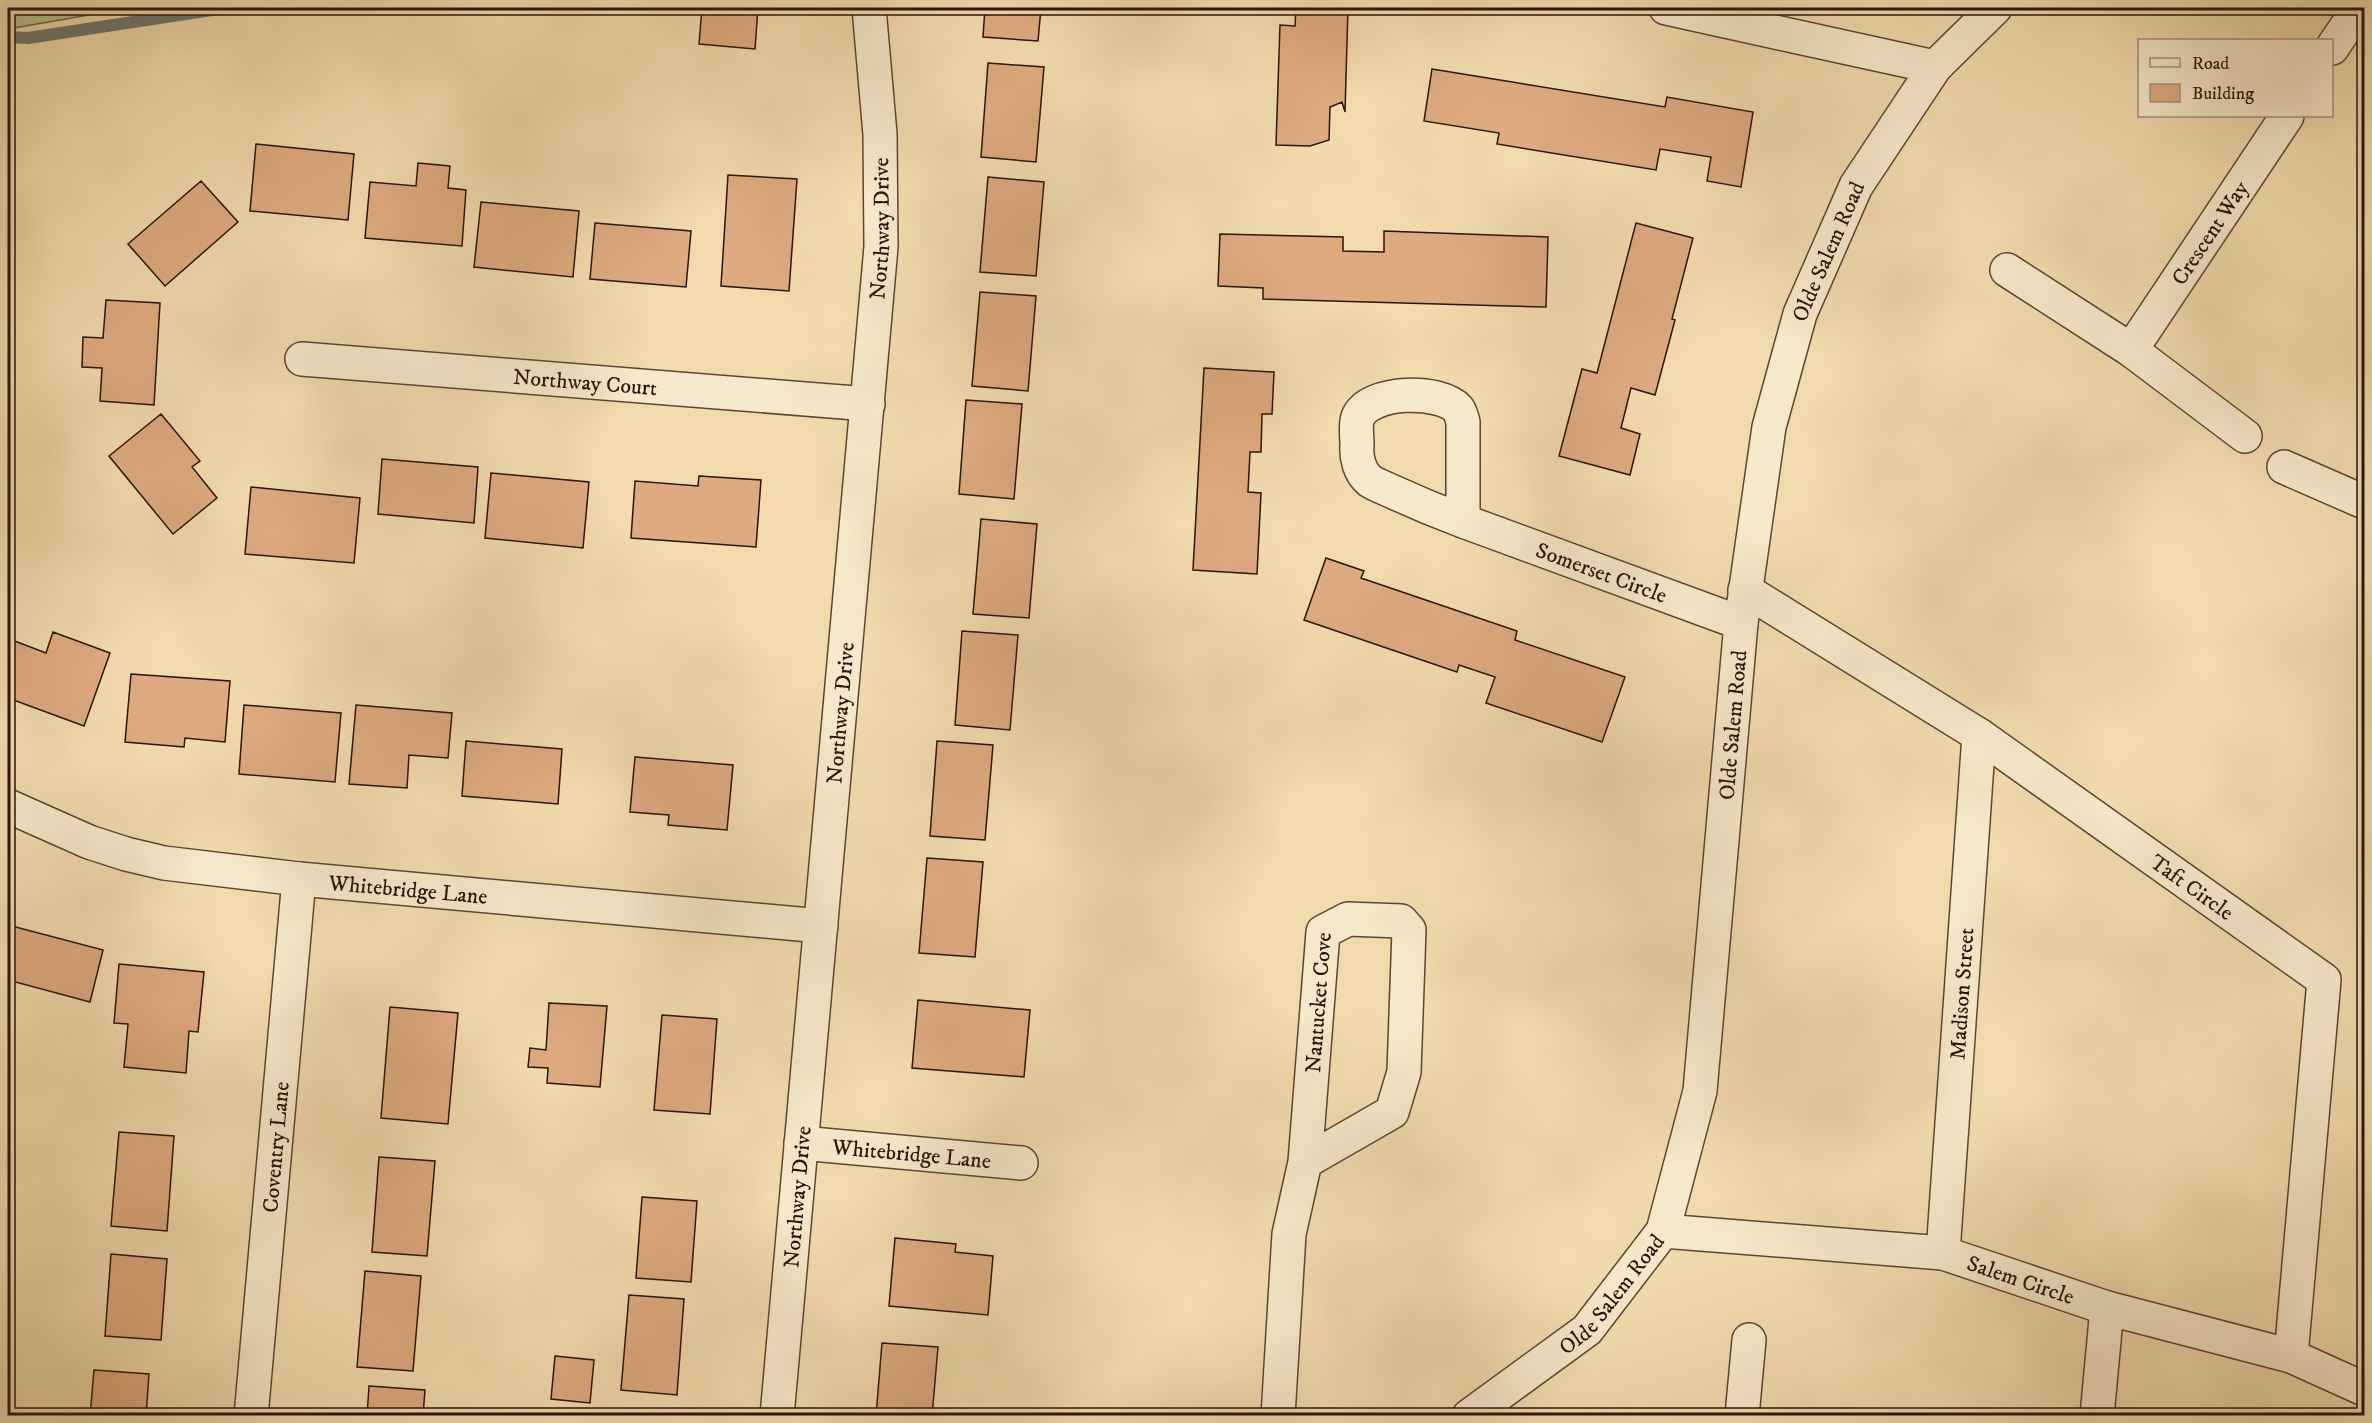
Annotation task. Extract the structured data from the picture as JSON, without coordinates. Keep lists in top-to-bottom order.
{
  "streets": {
    "street": [
      "Northway Drive",
      "Crescent Way",
      "Olde Salem Road",
      "Northway Court",
      "Somerset Circle",
      "Taft Circle",
      "Whitebridge Lane",
      "Madison Street",
      "Nantucket Cove",
      "Coventry Lane",
      "Salem Circle"
    ]
  },
  "crossings": [
    ["Northway Drive", "Northway Court"],
    ["Northway Drive", "Whitebridge Lane"],
    ["Olde Salem Road", "Somerset Circle"],
    ["Olde Salem Road", "Taft Circle"],
    ["Olde Salem Road", "Salem Circle"],
    ["Taft Circle", "Madison Street"],
    ["Taft Circle", "Salem Circle"],
    ["Whitebridge Lane", "Coventry Lane"],
    ["Madison Street", "Salem Circle"]
  ],
  "legend": ["Road", "Building"]
}
